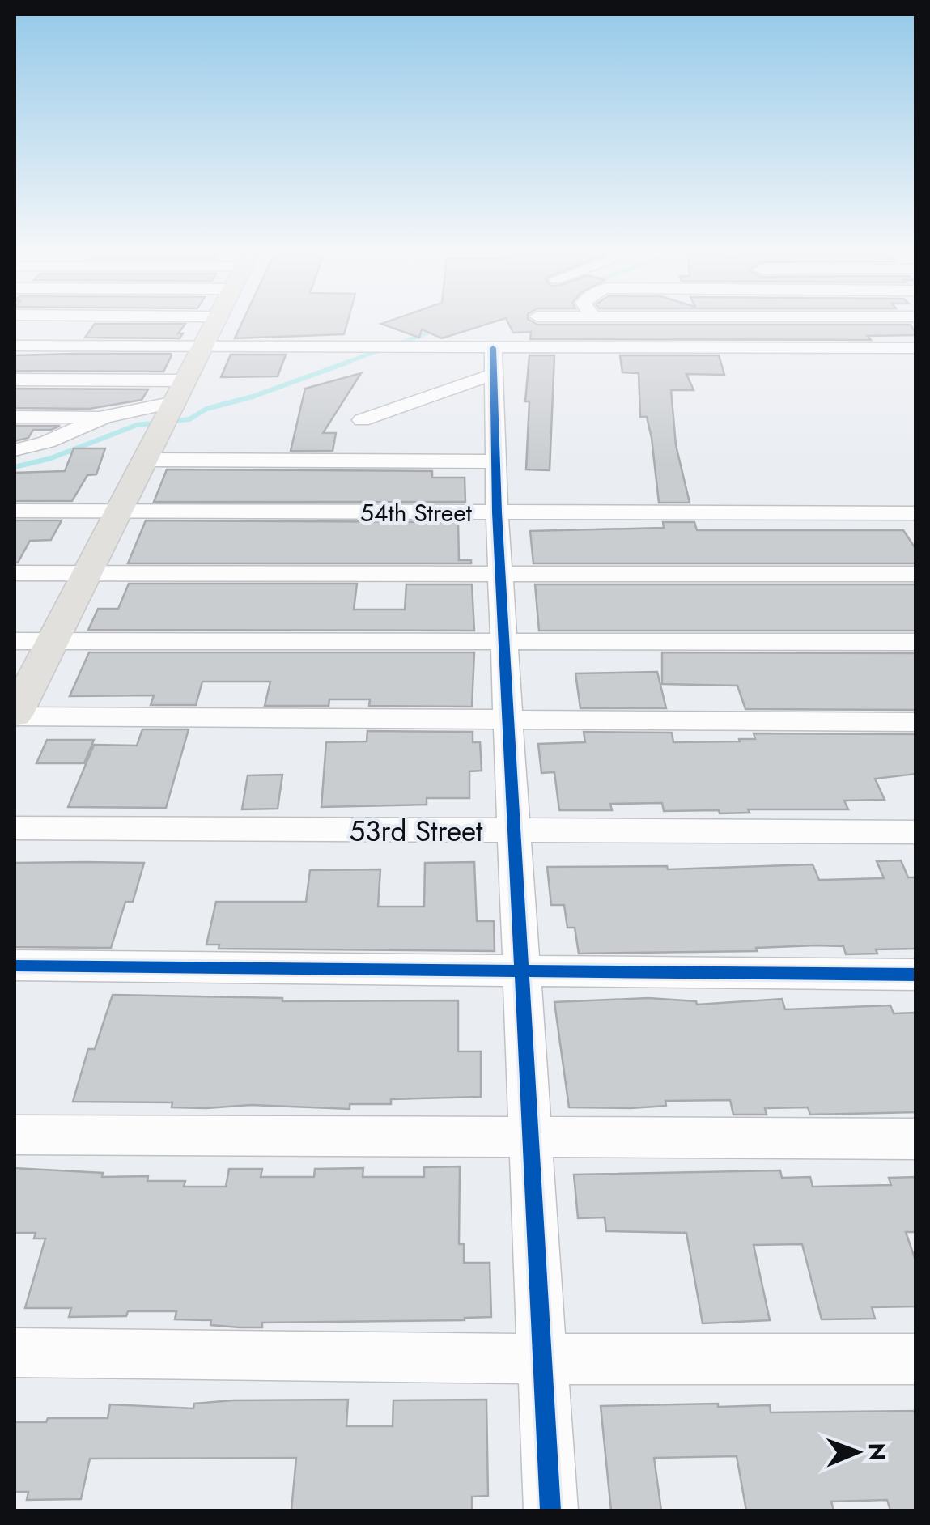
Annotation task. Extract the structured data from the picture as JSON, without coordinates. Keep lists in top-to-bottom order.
{
  "streets": {
    "street": ["54th Street", "53rd Street"]
  },
  "north": "right"
}
